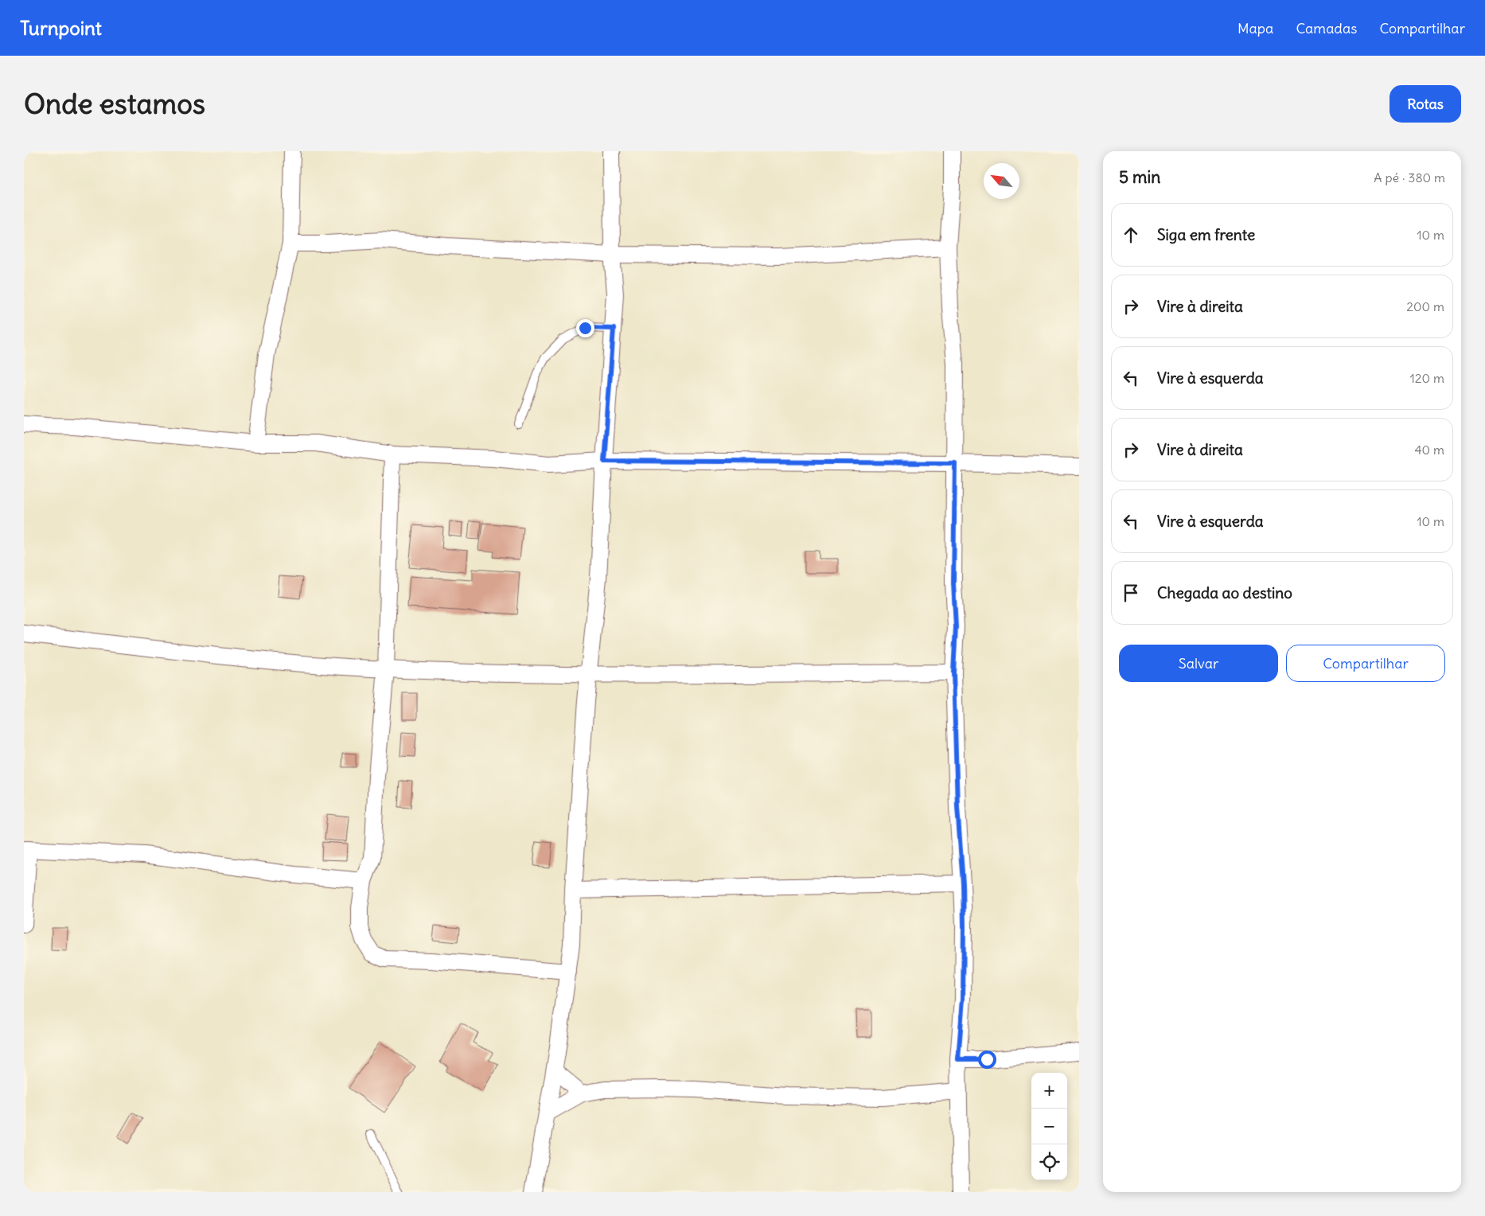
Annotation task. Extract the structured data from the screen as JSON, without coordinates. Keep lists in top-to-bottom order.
{
  "north": "top left",
  "page": {
    "header": "Turnpoint",
    "nav": ["Mapa", "Camadas", "Compartilhar"],
    "buttons": [
      "Rotas",
      ["Salvar", "Compartilhar"]
    ],
    "title": "Onde estamos",
    "heading": ["5 min", "A pé · 380 m"],
    "list": [
      ["Siga em frente", "10 m"],
      ["Vire à direita", "200 m"],
      ["Vire à esquerda", "120 m"],
      ["Vire à direita", "40 m"],
      ["Vire à esquerda", "10 m"],
      "Chegada ao destino"
    ],
    "map_buttons": ["+", "−"]
  }
}
